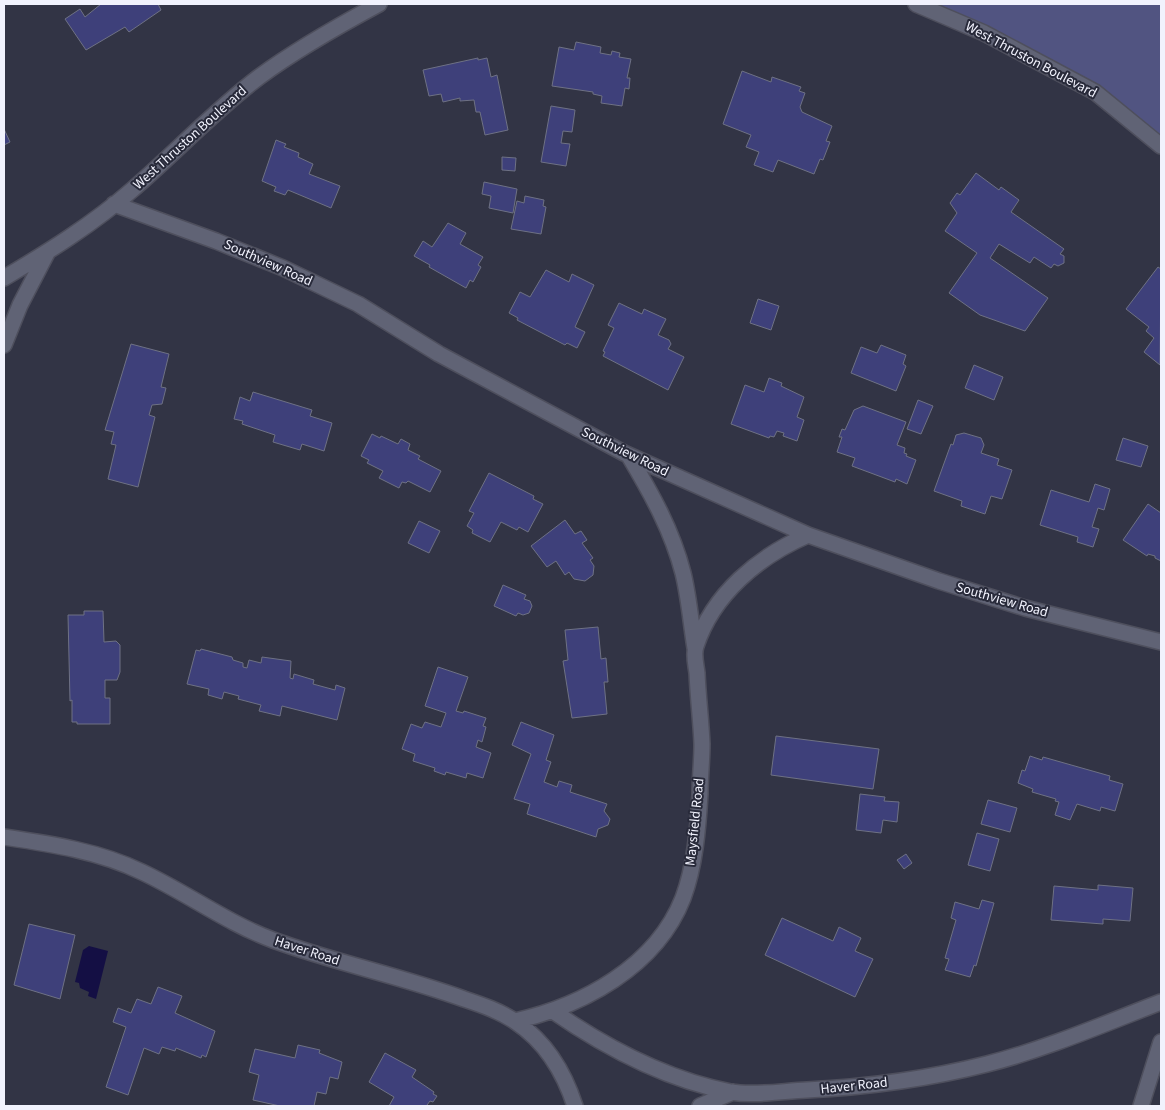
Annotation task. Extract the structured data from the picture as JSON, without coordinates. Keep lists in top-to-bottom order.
{
  "streets": {
    "street": [
      "West Thruston Boulevard",
      "Southview Road",
      "Maysfield Road",
      "Haver Road"
    ]
  },
  "crossings": [
    ["West Thruston Boulevard", "Southview Road"],
    ["Southview Road", "Maysfield Road"],
    ["Maysfield Road", "Haver Road"]
  ]
}
